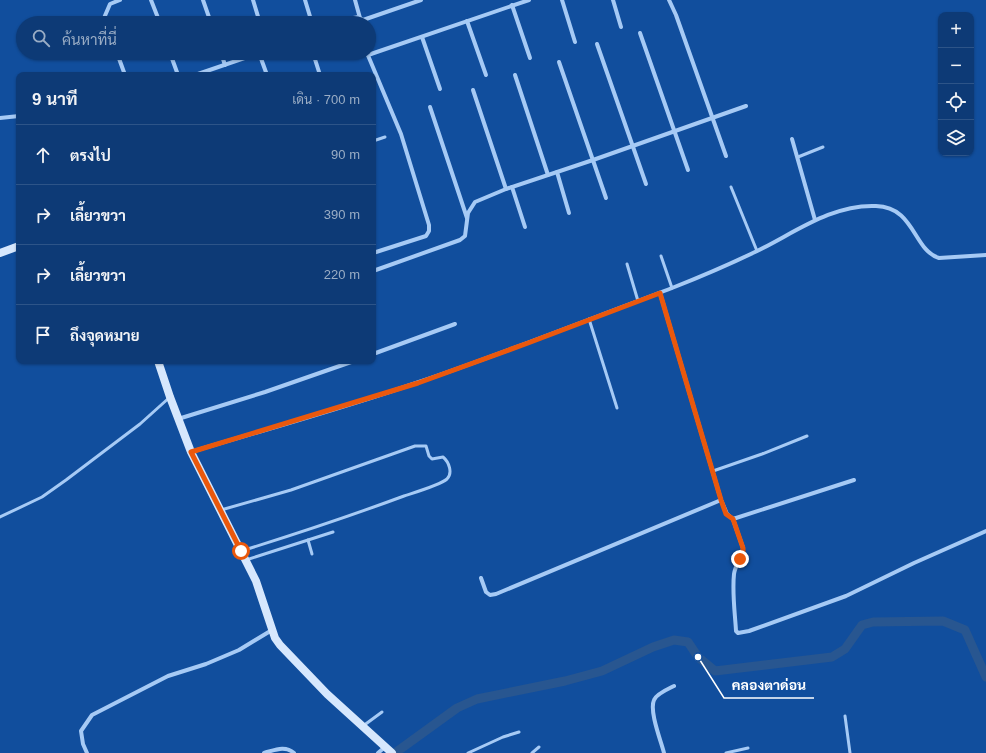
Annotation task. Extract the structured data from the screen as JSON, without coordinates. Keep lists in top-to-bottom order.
{
  "places": ["คลองตาด่อน"],
  "page": {
    "map_buttons": ["+", "−"],
    "search": "ค้นหาที่นี่",
    "heading": ["9 นาที", "เดิน · 700 m"],
    "list": [
      ["ตรงไป", "90 m"],
      ["เลี้ยวขวา", "390 m"],
      ["เลี้ยวขวา", "220 m"],
      "ถึงจุดหมาย"
    ]
  }
}
